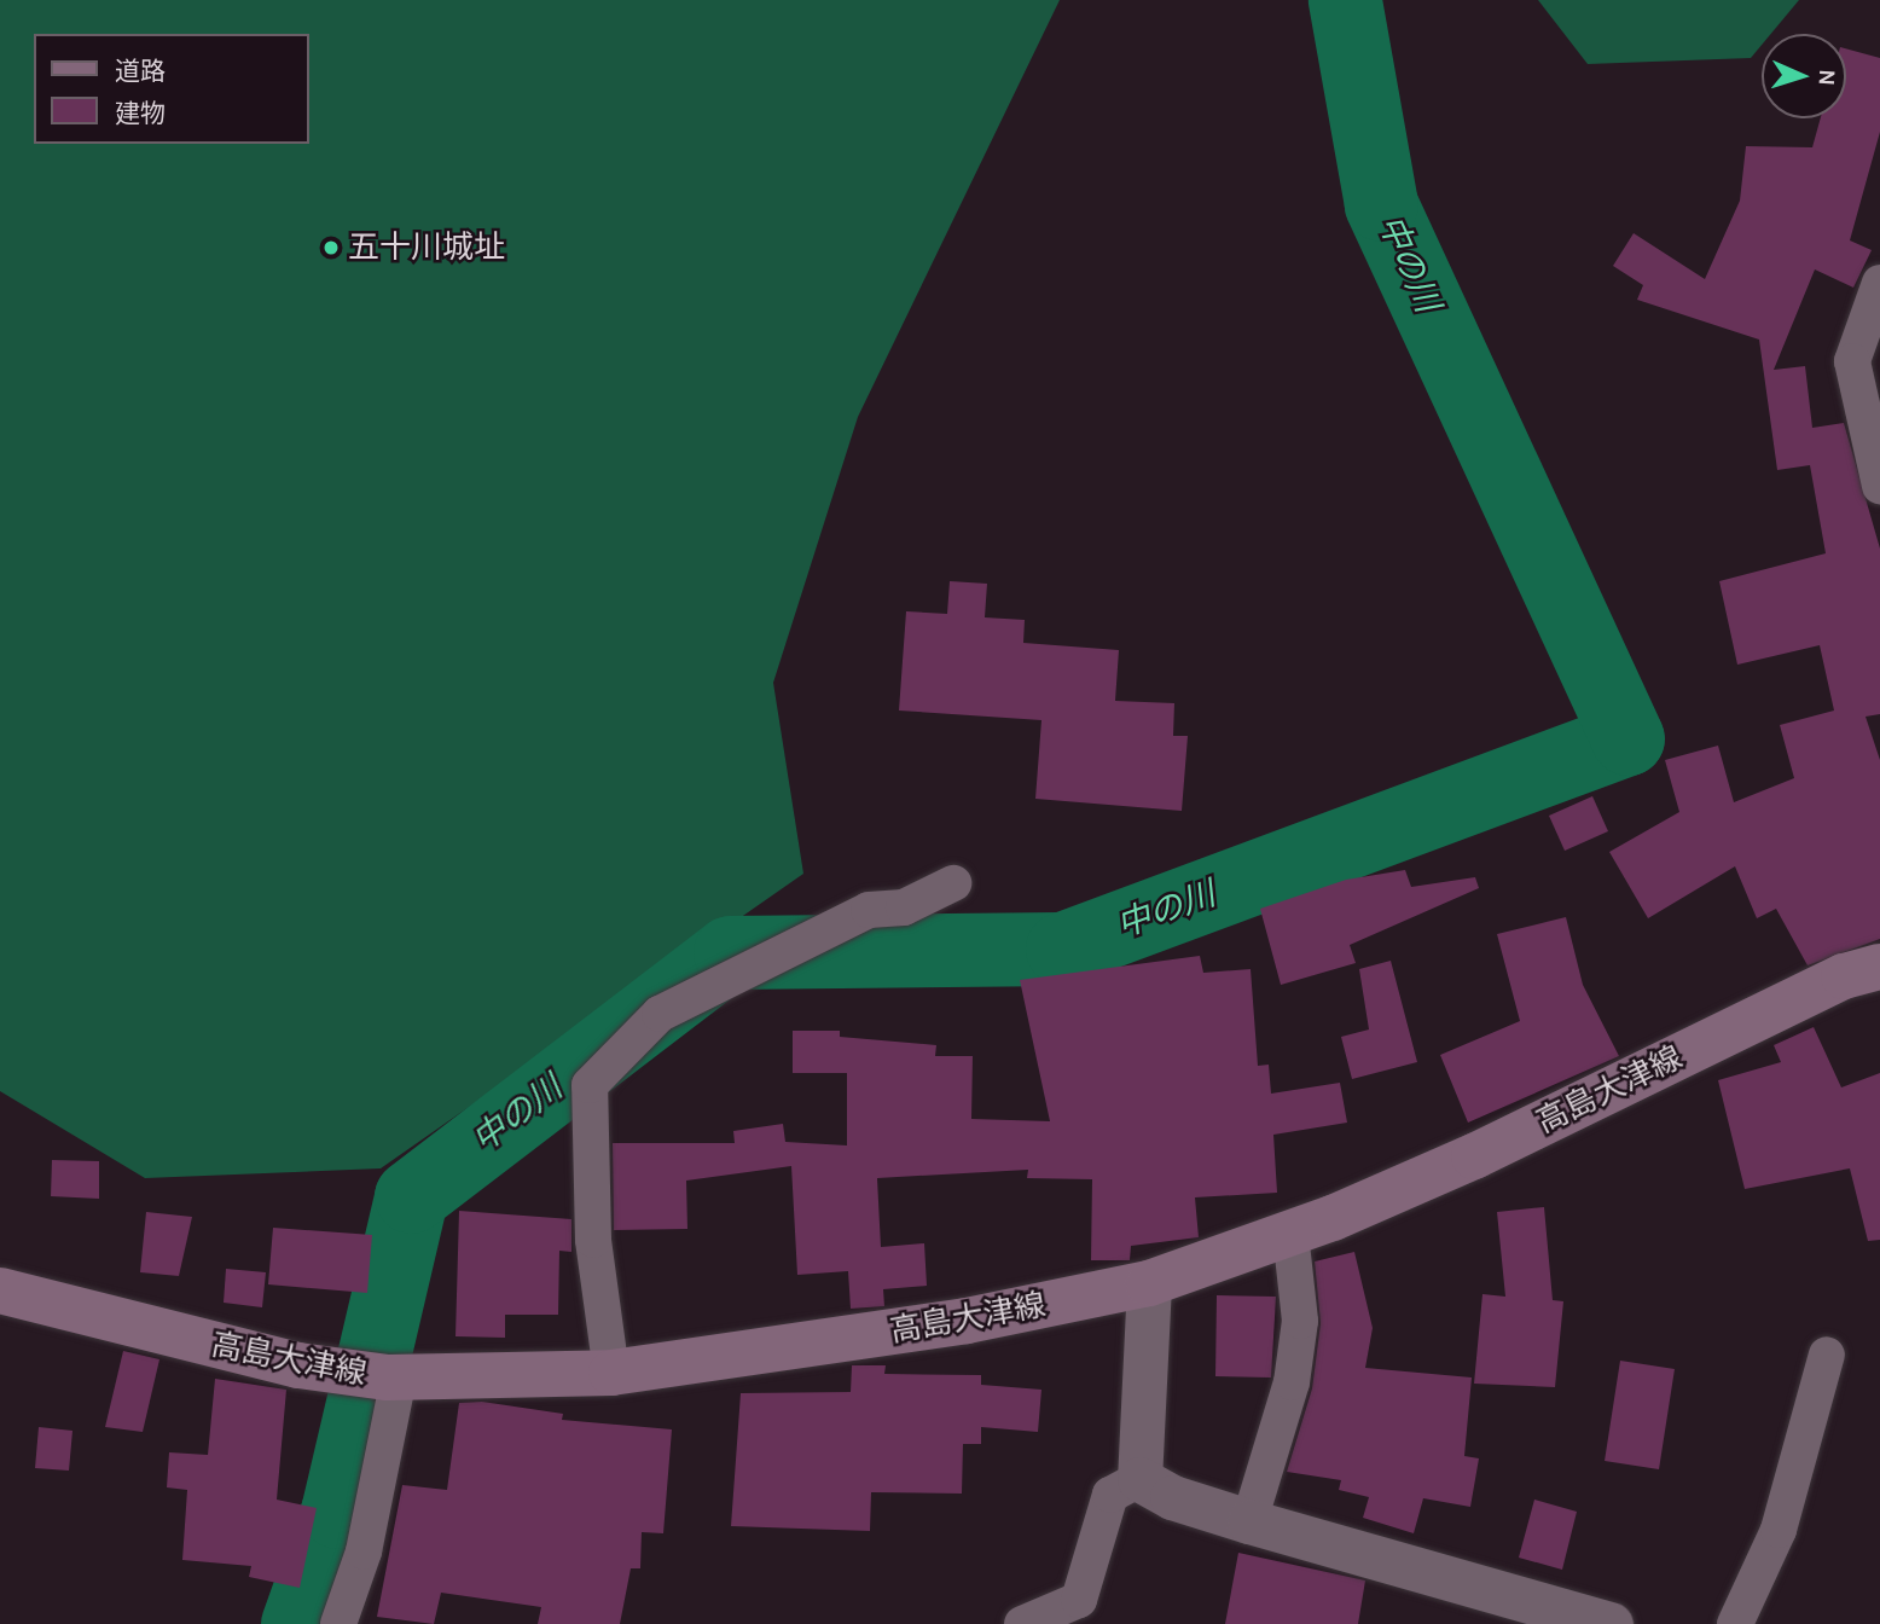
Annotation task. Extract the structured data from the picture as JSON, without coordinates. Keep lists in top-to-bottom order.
{
  "streets": {
    "main road": ["高島大津線"]
  },
  "water": ["中の川"],
  "places": ["五十川城址"],
  "legend": ["道路", "建物"],
  "north": "right"
}
